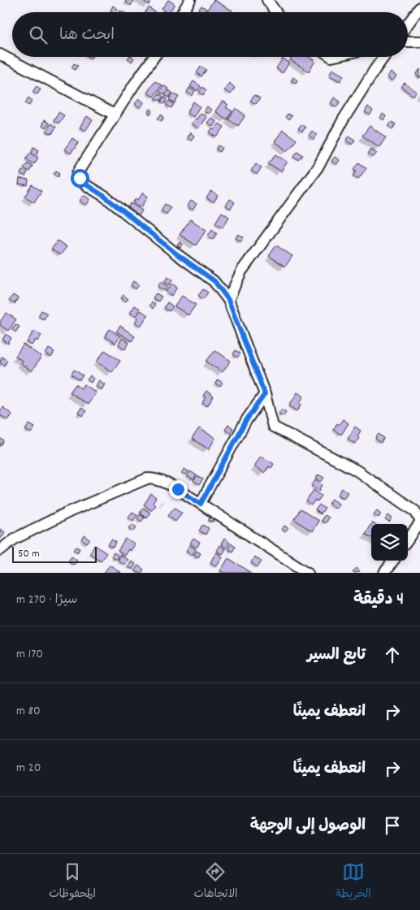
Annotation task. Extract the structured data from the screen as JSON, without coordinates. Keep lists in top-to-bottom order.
{
  "scale_bar": "50 m",
  "page": {
    "search": "ابحث هنا",
    "scale": "50 m",
    "heading": ["4 دقيقة", "سيرًا · 270 m"],
    "list": [
      ["تابع السير", "170 m"],
      ["انعطف يمينًا", "80 m"],
      ["انعطف يمينًا", "20 m"],
      "الوصول إلى الوجهة"
    ],
    "nav": ["الخريطة", "الاتجاهات", "المحفوظات"]
  }
}
